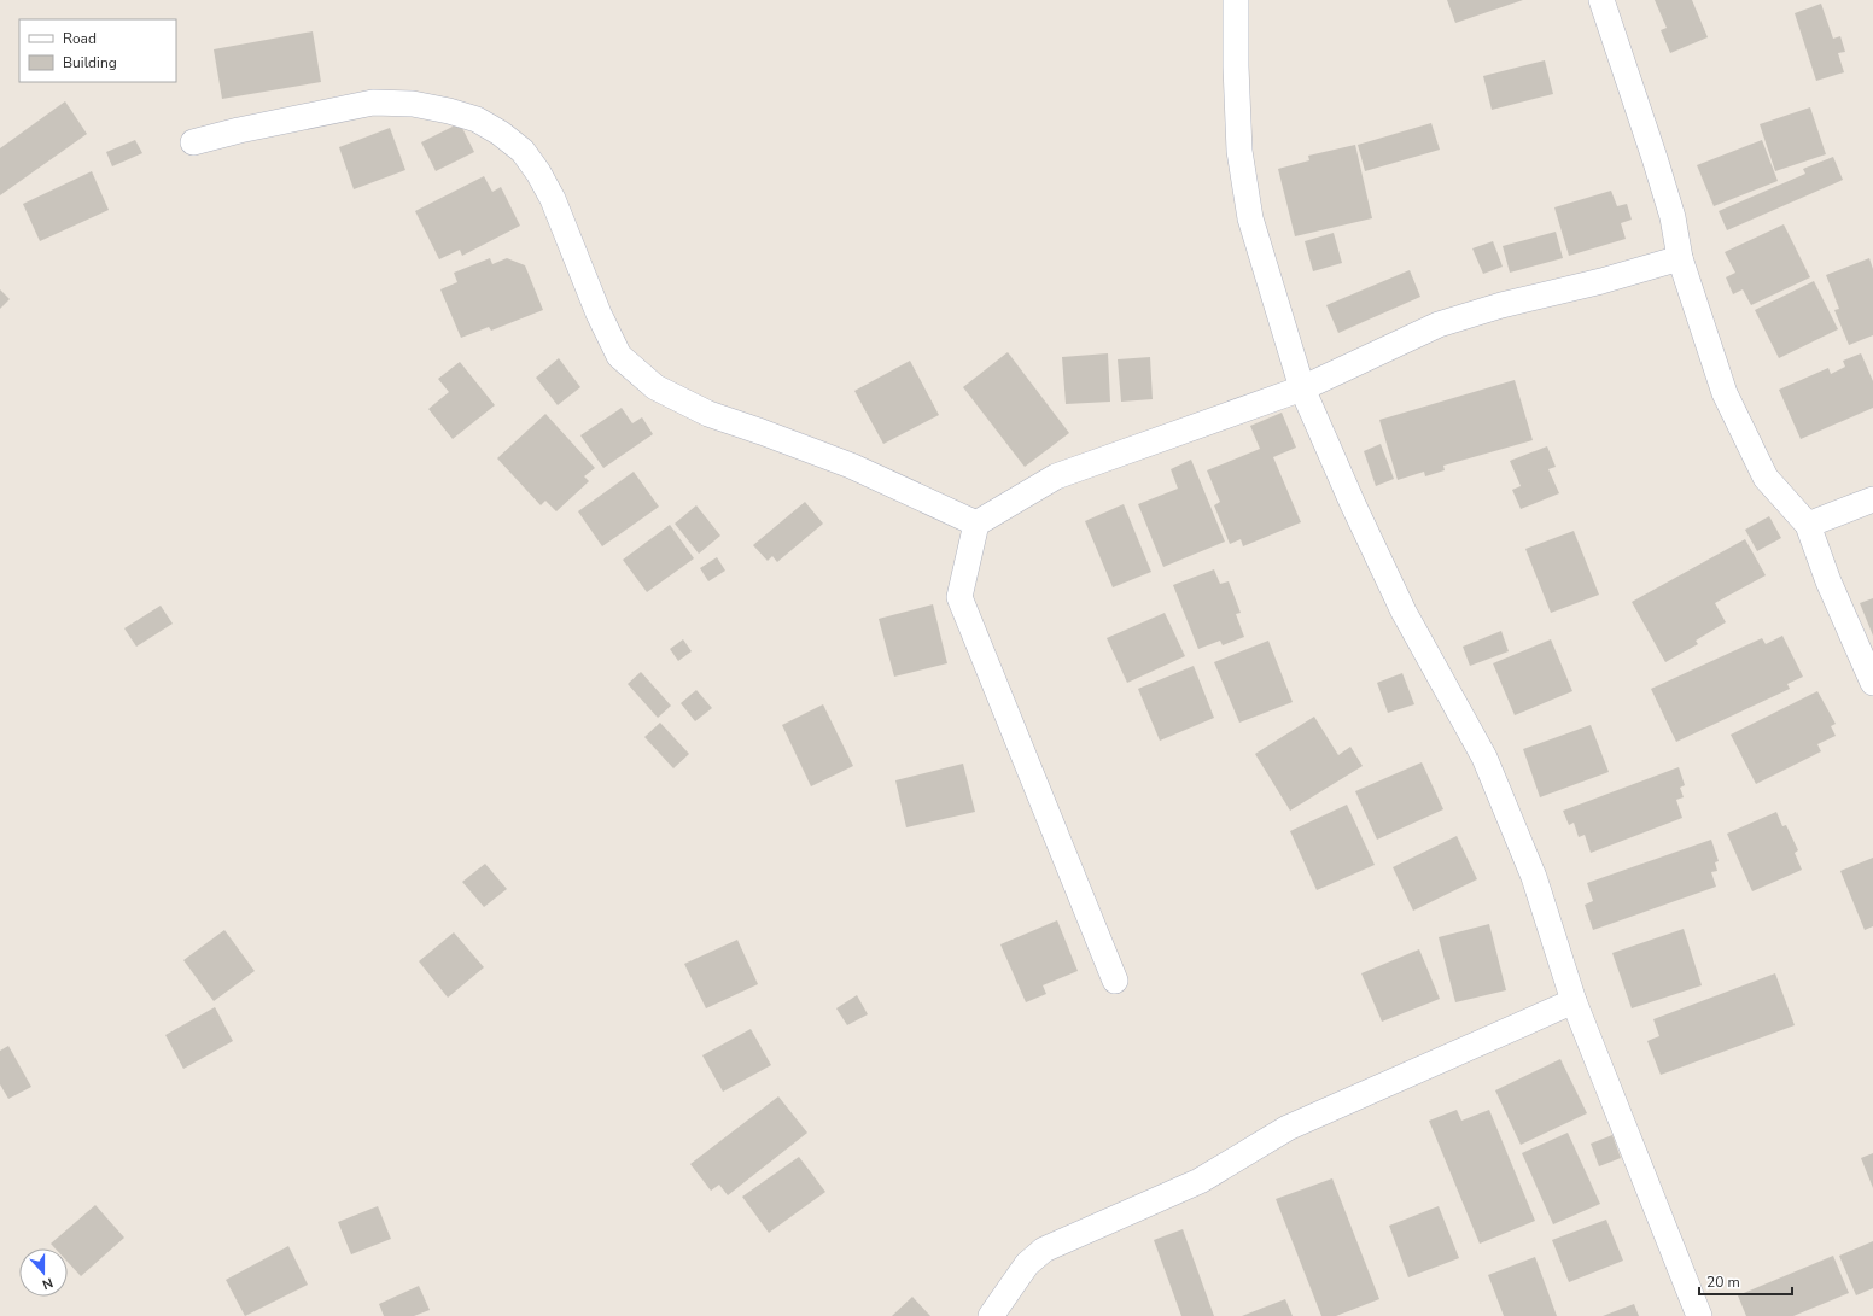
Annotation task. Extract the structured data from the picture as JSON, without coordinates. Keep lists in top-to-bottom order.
{
  "legend": ["Road", "Building"],
  "scale_bar": "20 m",
  "north": "bottom"
}
